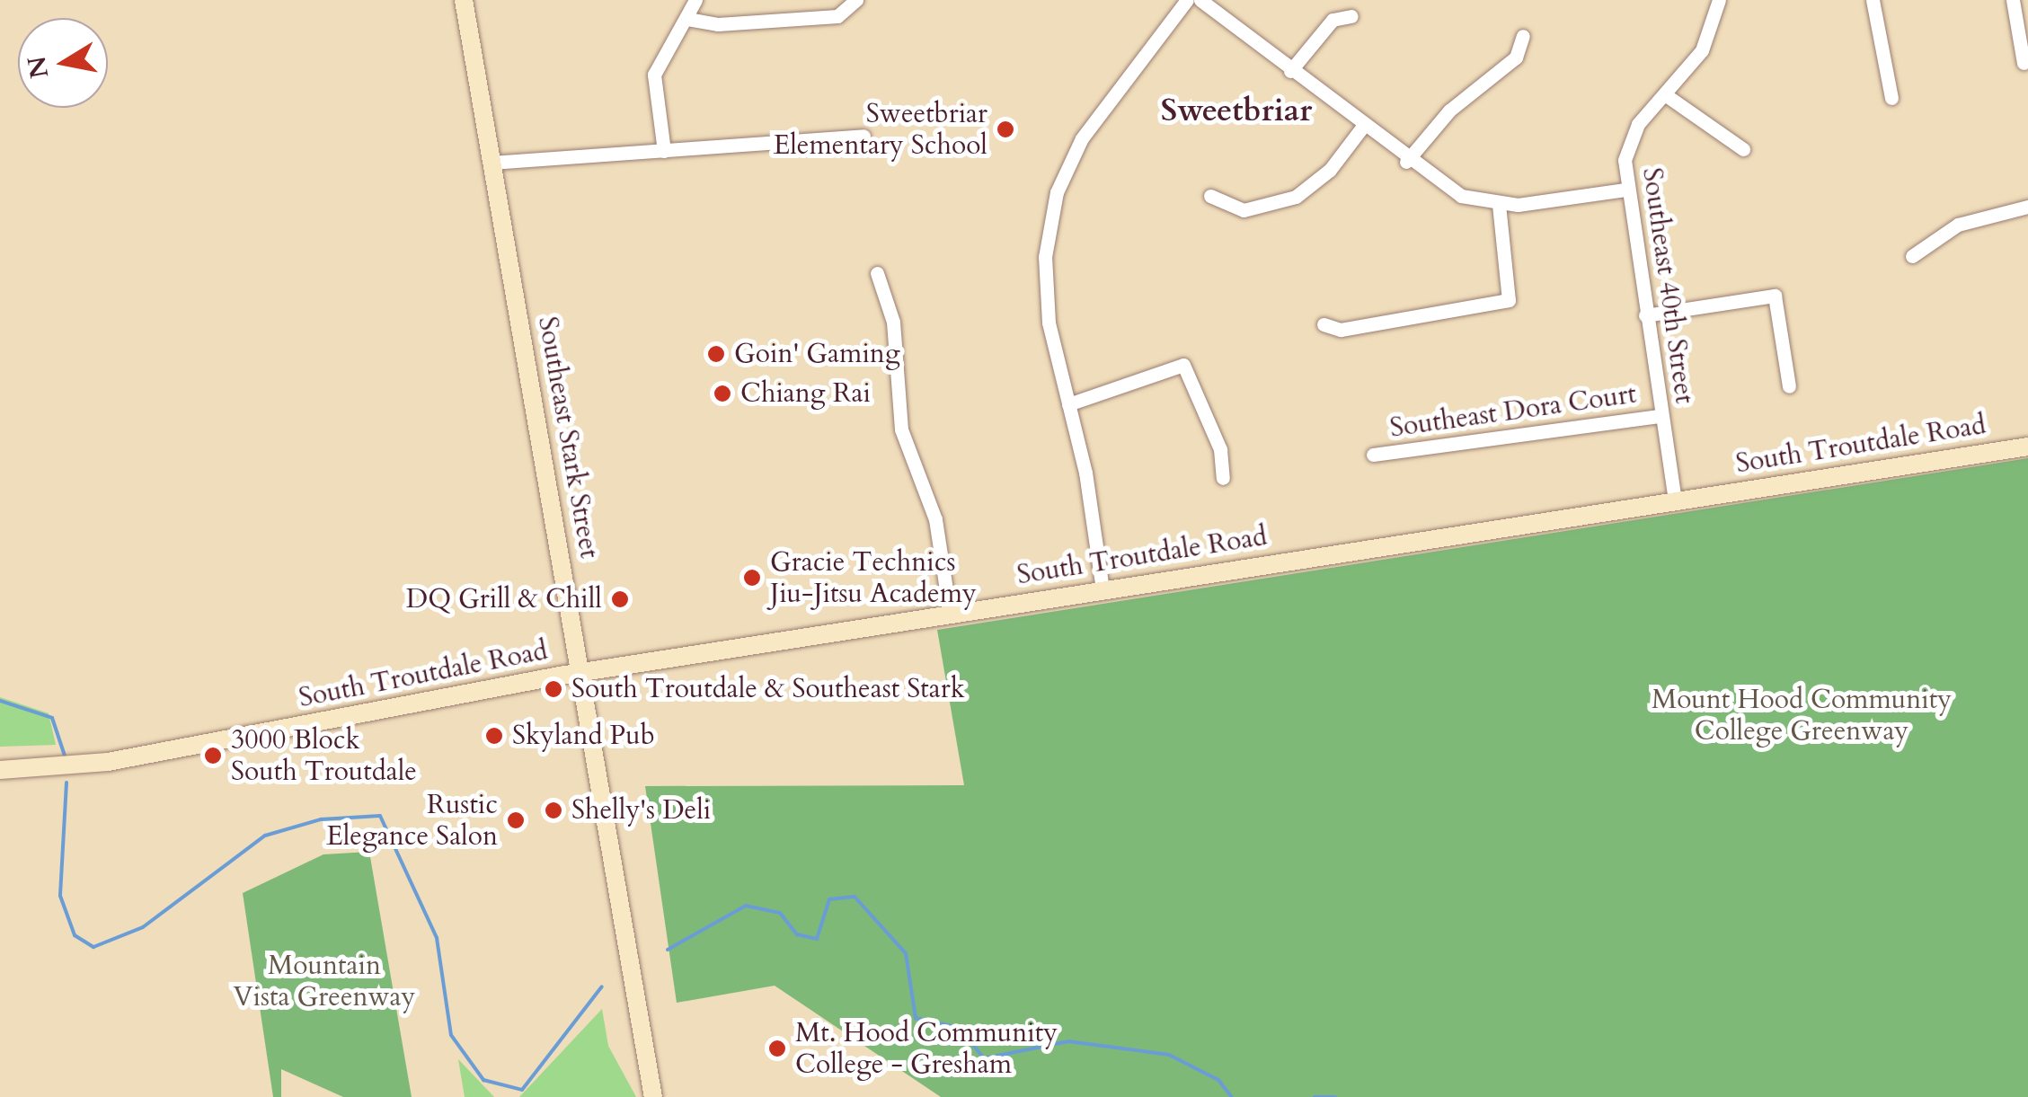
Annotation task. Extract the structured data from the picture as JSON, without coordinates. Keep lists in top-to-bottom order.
{
  "streets": {
    "main road": ["Southeast Stark Street", "South Troutdale Road"],
    "street": ["Southeast 40th Street", "Southeast Dora Court"]
  },
  "crossings": [
    ["Southeast 40th Street", "Southeast Dora Court"],
    ["Southeast 40th Street", "South Troutdale Road"],
    ["Southeast Stark Street", "South Troutdale Road"]
  ],
  "districts": ["Sweetbriar"],
  "parks": ["Mount Hood Community College Greenway", "Mountain Vista Greenway"],
  "places": [
    "Sweetbriar Elementary School",
    "Goin' Gaming",
    "Chiang Rai",
    "Gracie Technics Jiu-Jitsu Academy",
    "DQ Grill & Chill",
    "South Troutdale & Southeast Stark",
    "Skyland Pub",
    "3000 Block South Troutdale",
    "Shelly's Deli",
    "Rustic Elegance Salon",
    "Mt. Hood Community College - Gresham"
  ],
  "north": "left"
}
